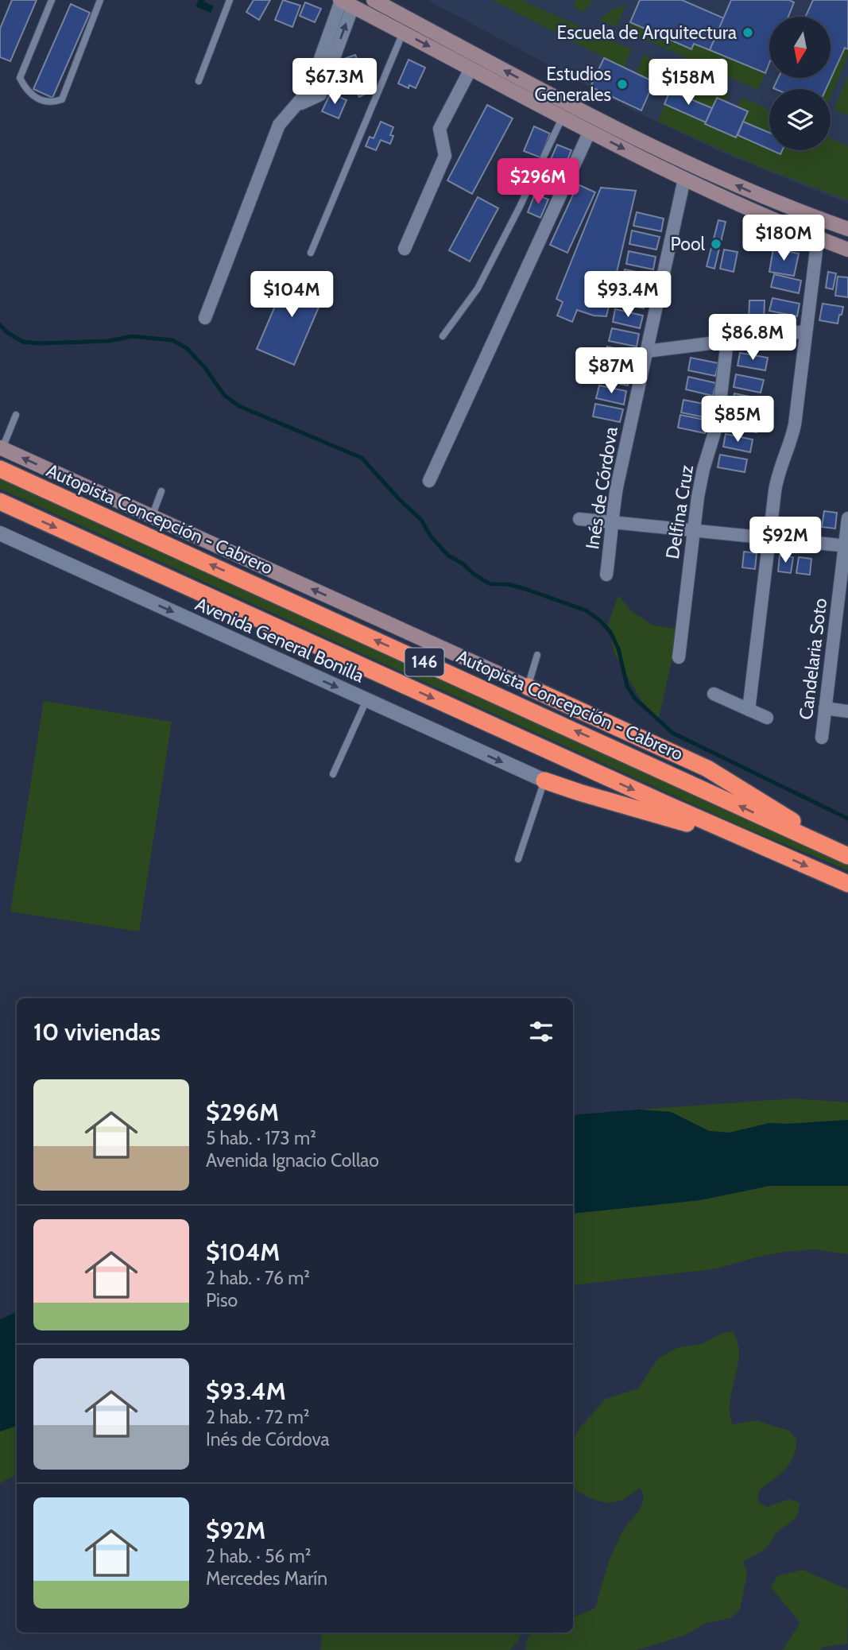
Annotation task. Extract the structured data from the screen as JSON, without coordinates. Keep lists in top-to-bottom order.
{
  "streets": {
    "highway": ["Autopista Concepción - Cabrero", "146"],
    "street": [
      "Inés de Córdova",
      "Delfina Cruz",
      "Avenida General Bonilla",
      "Candelaria Soto"
    ]
  },
  "one_way": ["Avenida General Bonilla"],
  "places": ["Escuela de Arquitectura", "Estudios Generales", "Pool"],
  "north": "bottom",
  "page": {
    "price": [
      "$67.3M",
      "$158M",
      "$296M",
      "$180M",
      "$104M",
      "$93.4M",
      "$86.8M",
      "$87M",
      "$85M",
      "$92M"
    ],
    "heading": "10 viviendas",
    "list": [
      {
        "name": "$296M",
        "note": "5 hab. · 173 m² · Avenida Ignacio Collao"
      },
      {
        "name": "$104M",
        "note": "2 hab. · 76 m² · Piso"
      },
      {
        "name": "$93.4M",
        "note": "2 hab. · 72 m² · Inés de Córdova"
      },
      {
        "name": "$92M",
        "note": "2 hab. · 56 m² · Mercedes Marín"
      }
    ]
  }
}
